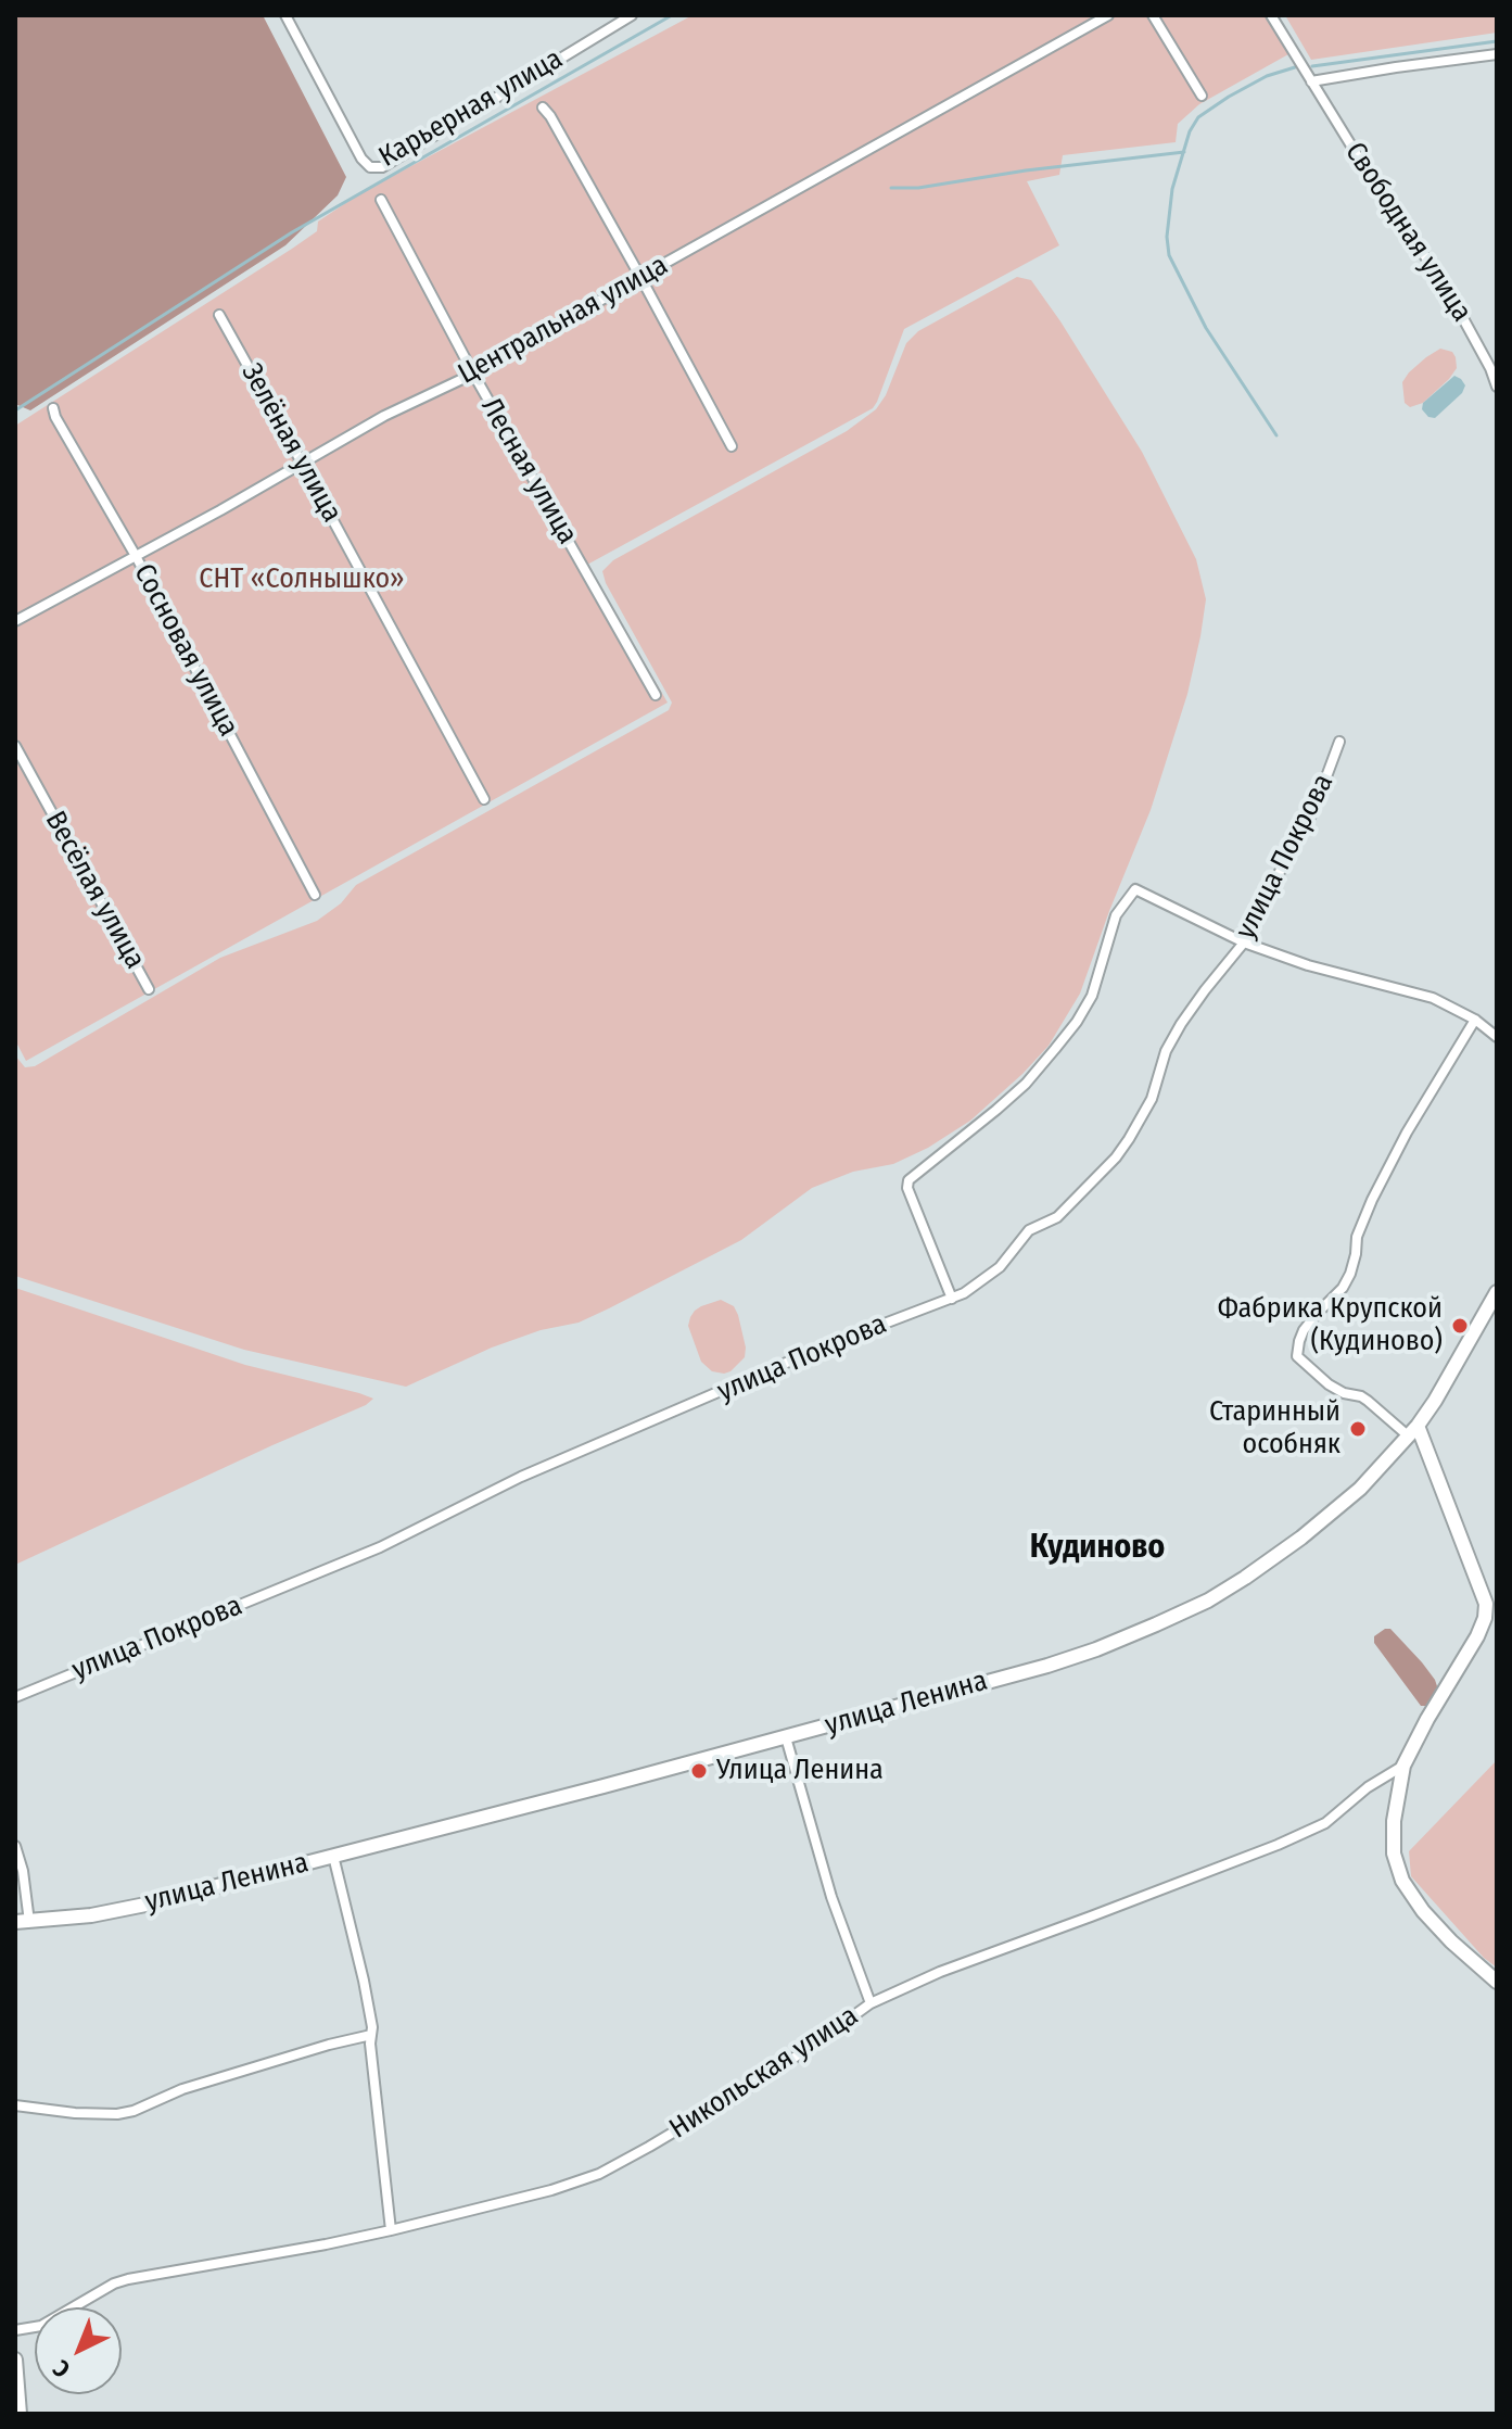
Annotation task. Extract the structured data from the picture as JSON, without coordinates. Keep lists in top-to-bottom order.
{
  "streets": {
    "main road": ["улица Ленина"],
    "street": [
      "Карьерная улица",
      "Свободная улица",
      "Центральная улица",
      "Зелёная улица",
      "Лесная улица",
      "Сосновая улица",
      "улица Покрова",
      "Весёлая улица",
      "Никольская улица"
    ]
  },
  "crossings": [
    ["Центральная улица", "Зелёная улица"],
    ["Центральная улица", "Лесная улица"],
    ["Центральная улица", "Сосновая улица"]
  ],
  "districts": ["Кудиново"],
  "parks": ["СНТ «Солнышко»"],
  "places": ["Фабрика Крупской (Кудиново)", "Старинный особняк", "Улица Ленина"],
  "north": "bottom left"
}
